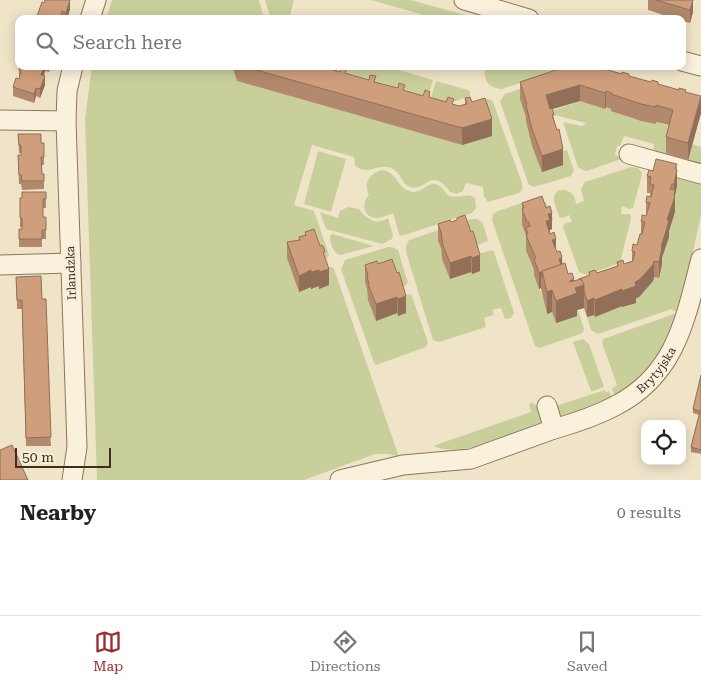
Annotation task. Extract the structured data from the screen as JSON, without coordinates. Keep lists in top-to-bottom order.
{
  "streets": {
    "street": ["Irlandzka", "Brytyjska"]
  },
  "scale_bar": "50 m",
  "page": {
    "search": "Search here",
    "scale": "50 m",
    "heading": ["Nearby", "0 results"],
    "nav": ["Map", "Directions", "Saved"]
  }
}
